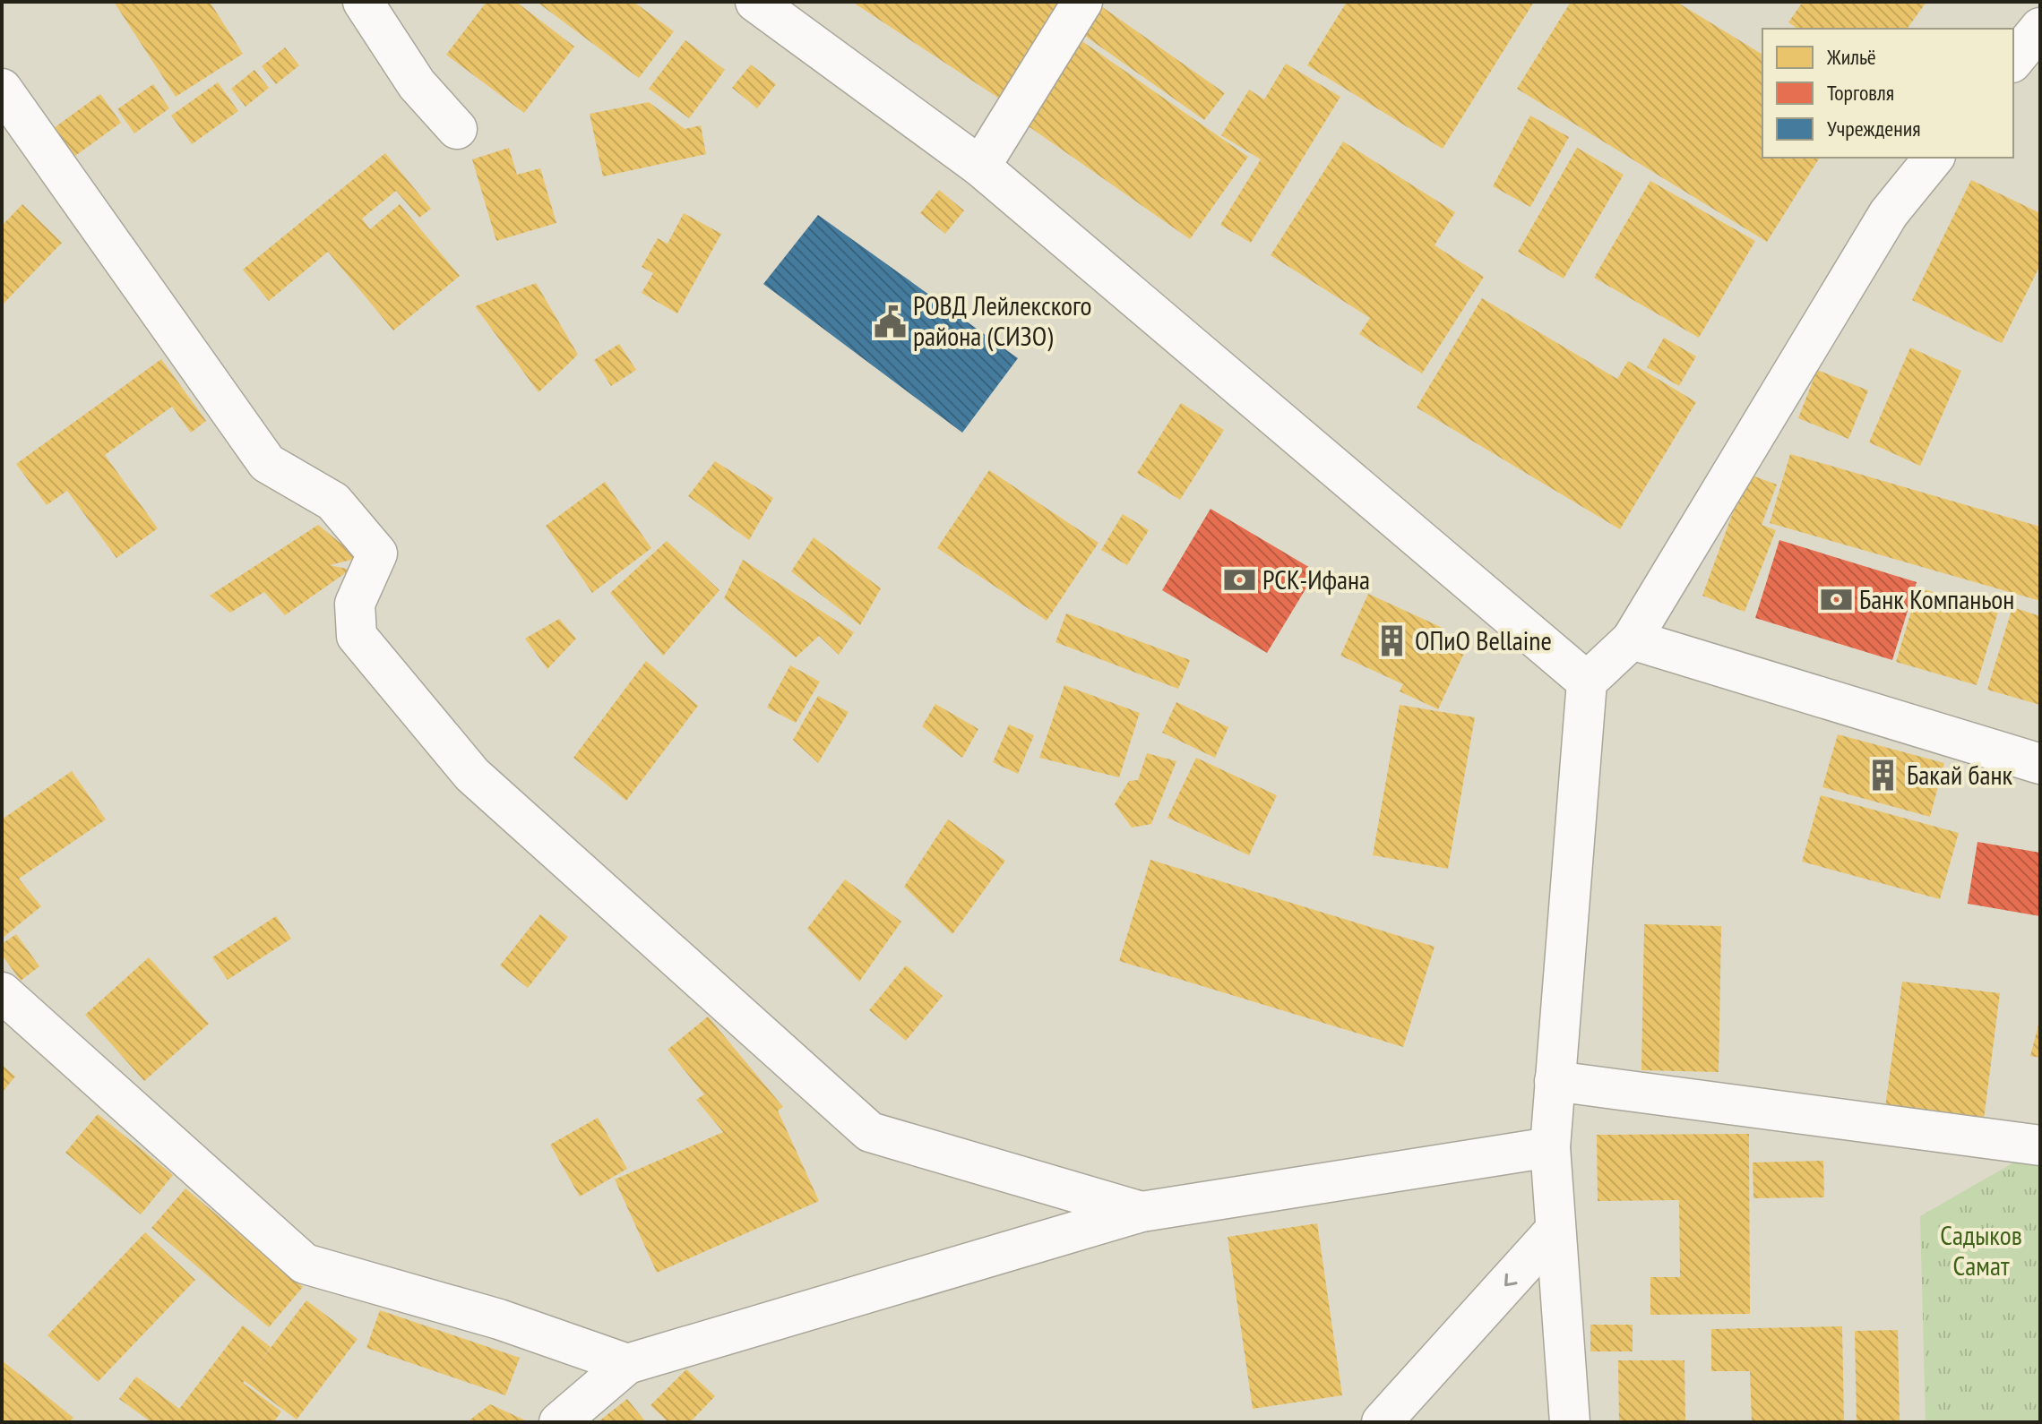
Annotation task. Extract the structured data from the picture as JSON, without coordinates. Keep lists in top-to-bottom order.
{
  "parks": ["Садыков Самат"],
  "places": {
    "public building": ["РОВД Лейлекского района (СИЗО)"],
    "bank": ["РСК-Ифана", "Банк Компаньон"],
    "building": ["ОПиО Bellaine", "Бакай банк"]
  },
  "legend": ["Жильё", "Торговля", "Учреждения"]
}
